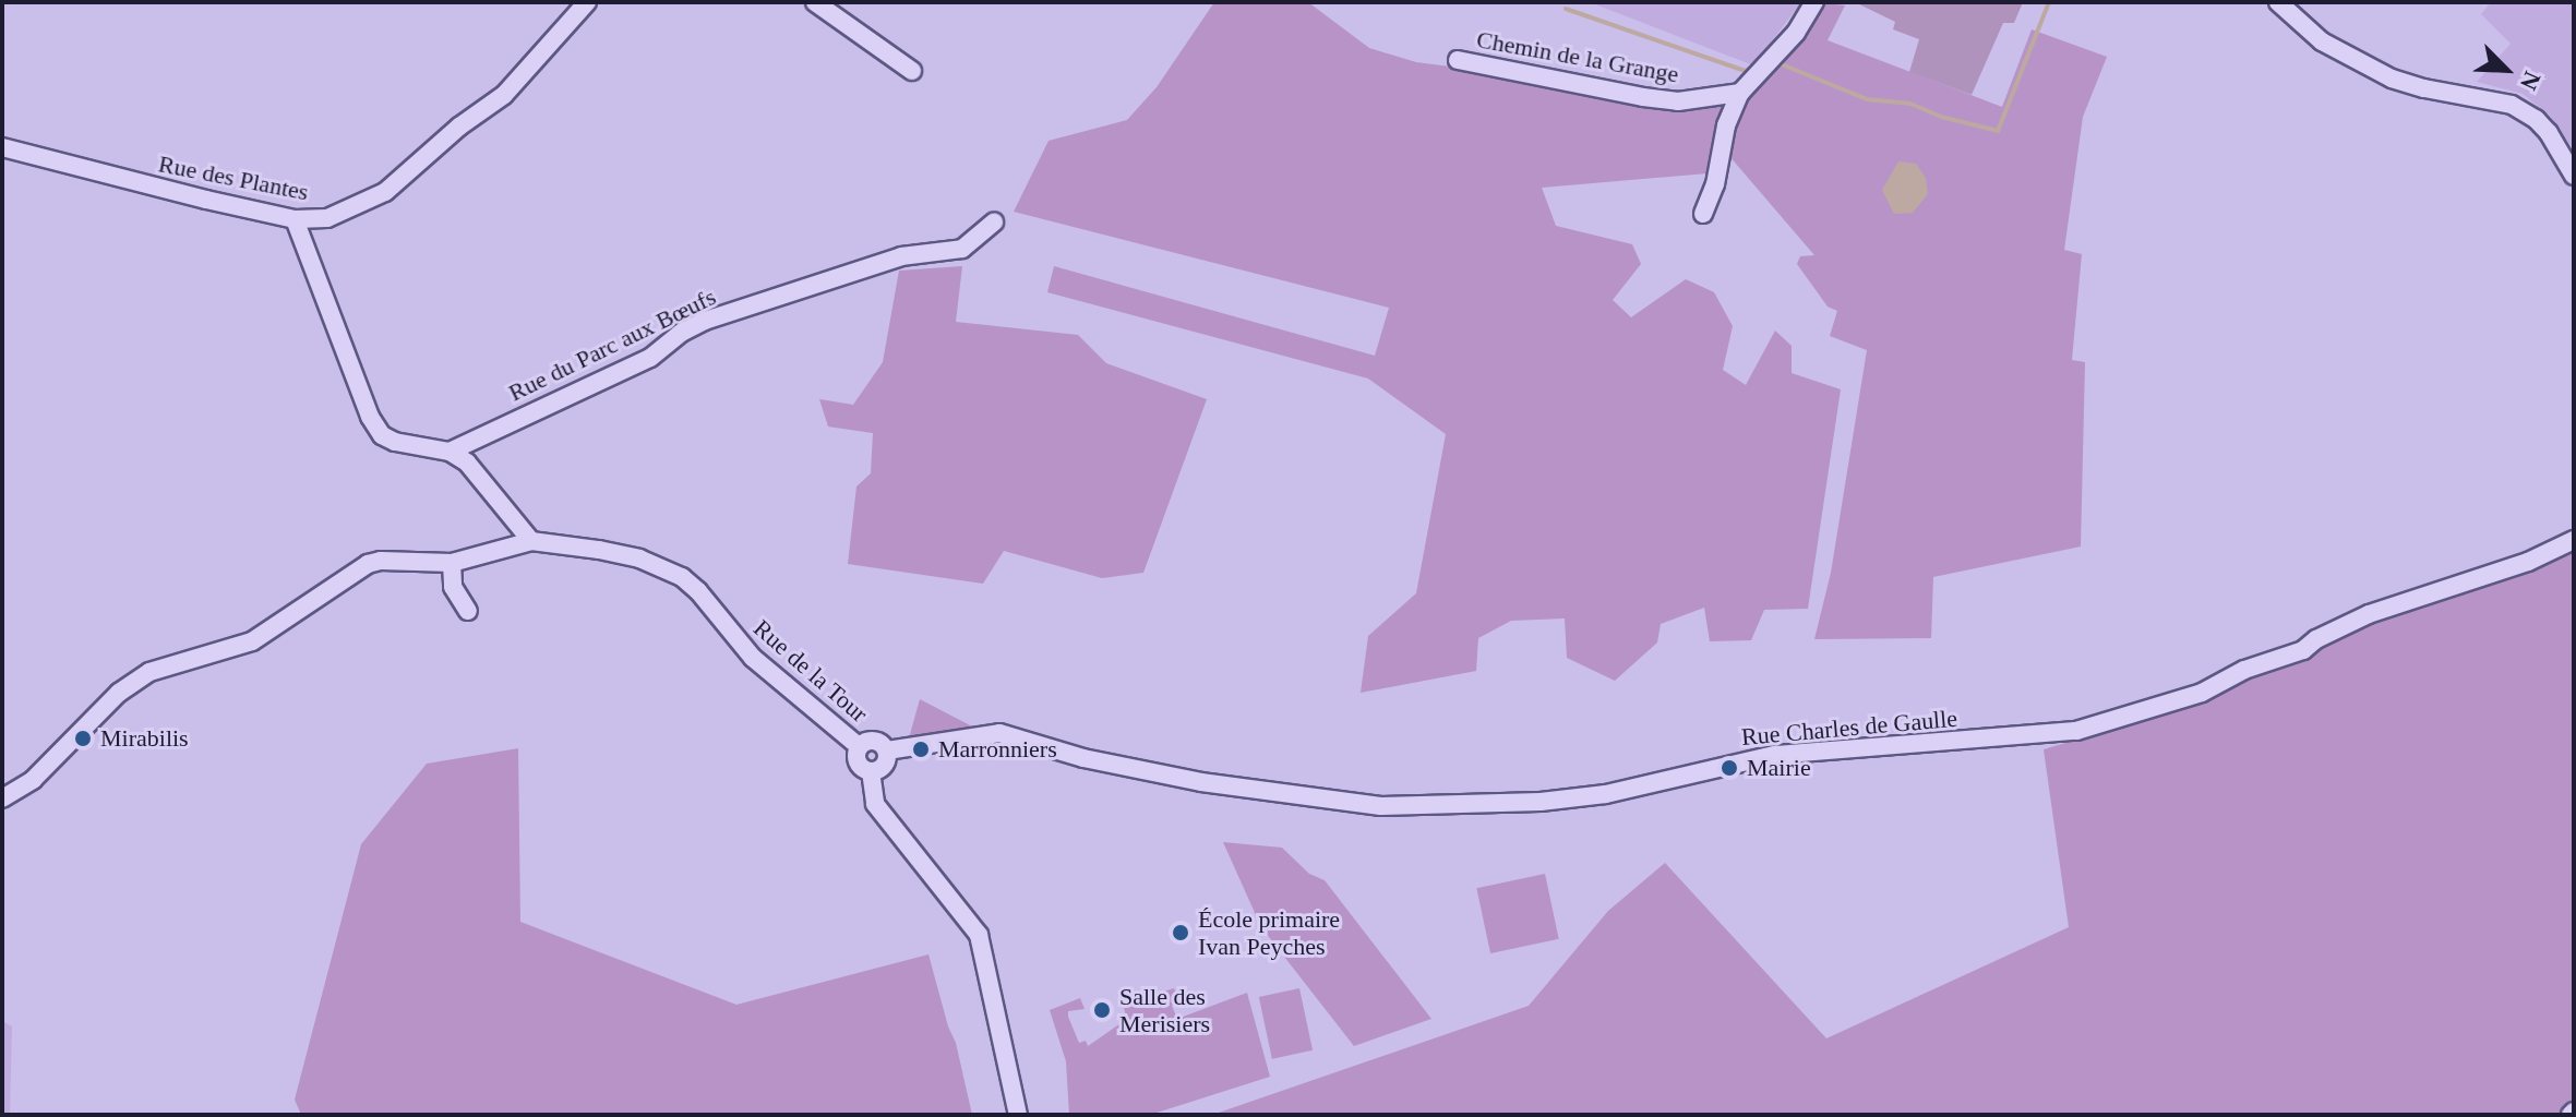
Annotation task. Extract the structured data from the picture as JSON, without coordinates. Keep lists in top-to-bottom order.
{
  "streets": {
    "street": [
      "Chemin de la Grange",
      "Rue des Plantes",
      "Rue du Parc aux Bœufs",
      "Rue de la Tour",
      "Rue Charles de Gaulle"
    ]
  },
  "crossings": [
    ["Rue de la Tour", "Rue Charles de Gaulle"]
  ],
  "places": [
    "Mirabilis",
    "Marronniers",
    "Mairie",
    "École primaire Ivan Peyches",
    "Salle des Merisiers"
  ],
  "north": "bottom right"
}
